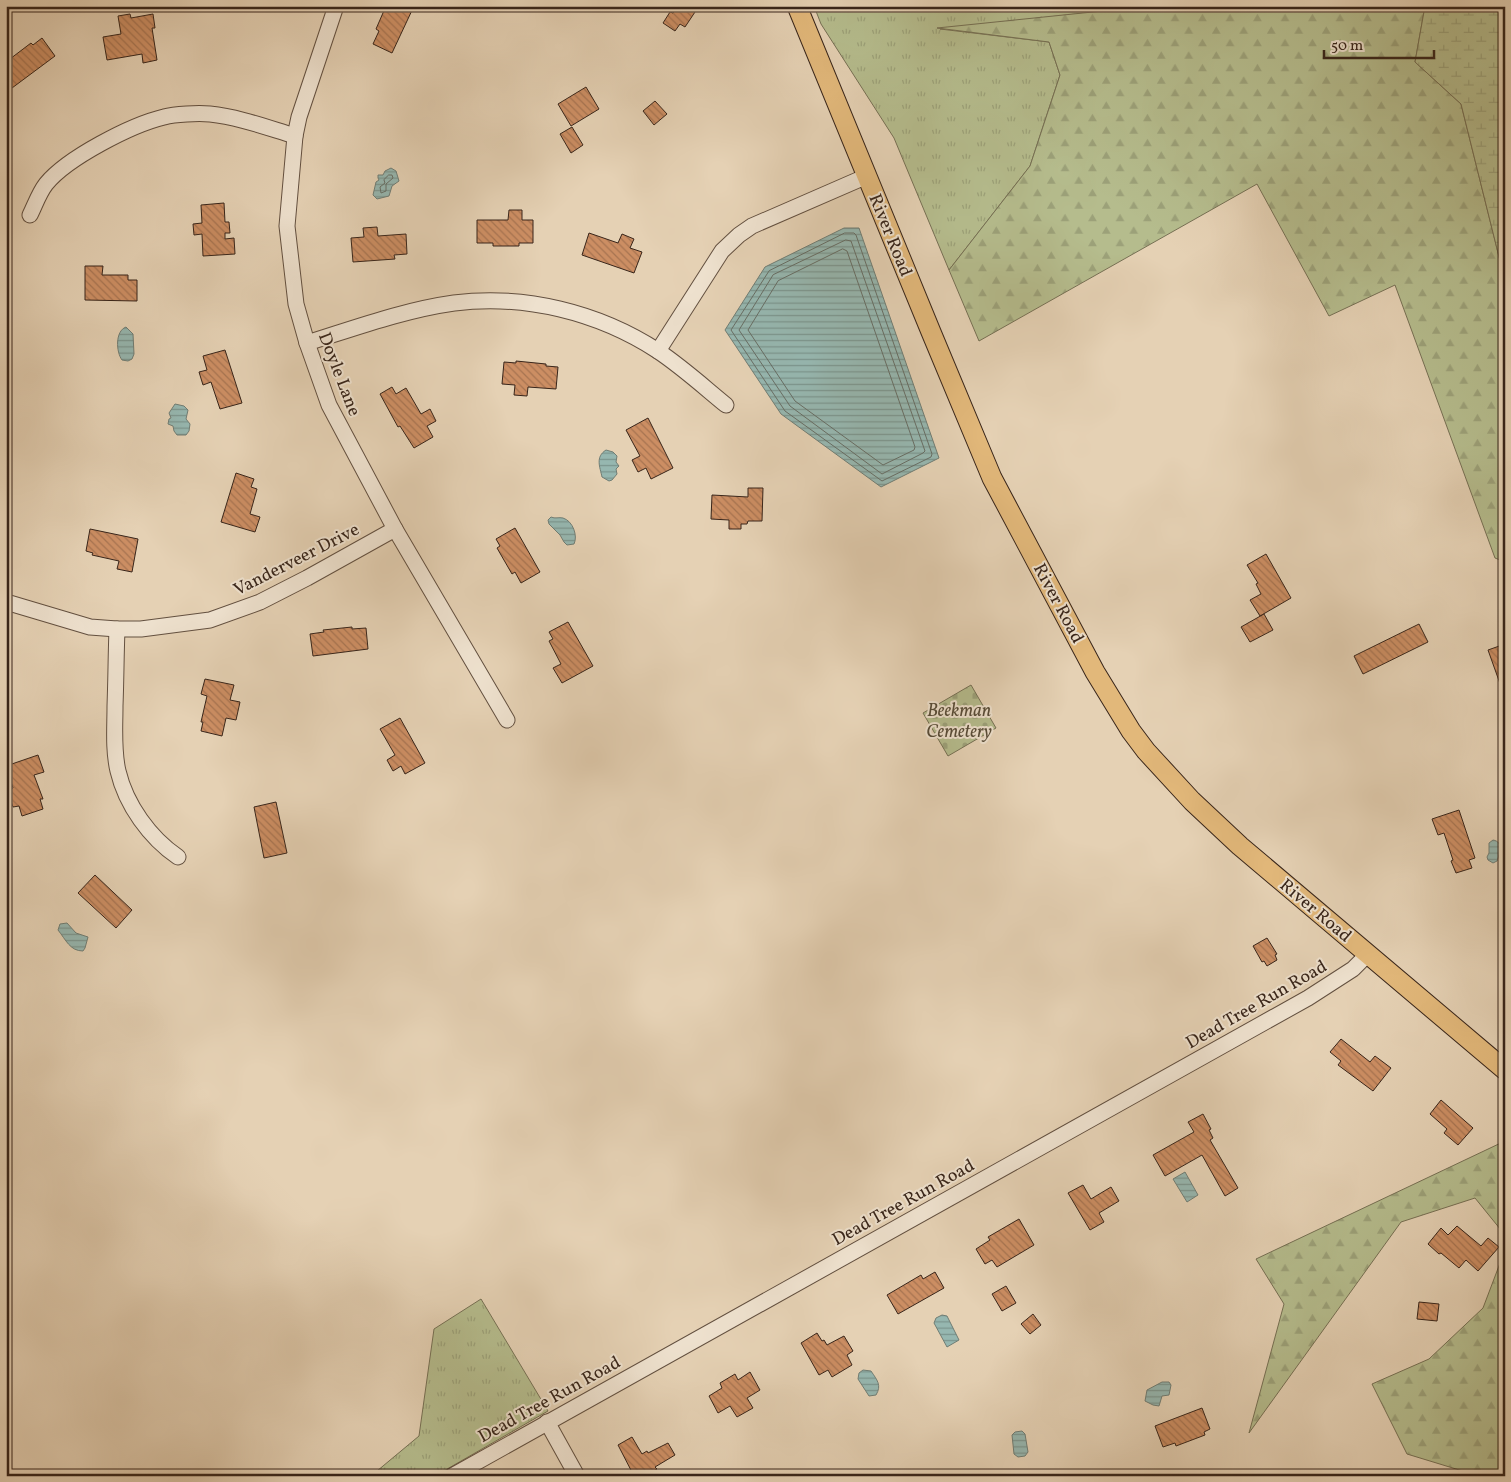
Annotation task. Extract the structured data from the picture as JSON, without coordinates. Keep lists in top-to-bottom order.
{
  "streets": {
    "main road": ["River Road"],
    "street": ["Doyle Lane", "Vanderveer Drive", "Dead Tree Run Road"]
  },
  "crossings": [
    ["River Road", "Dead Tree Run Road"],
    ["Doyle Lane", "Vanderveer Drive"]
  ],
  "parks": ["Beekman Cemetery"],
  "scale_bar": "50 m"
}
